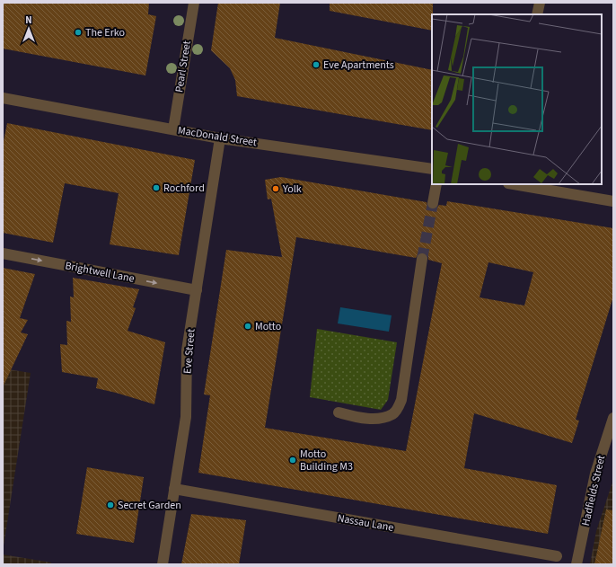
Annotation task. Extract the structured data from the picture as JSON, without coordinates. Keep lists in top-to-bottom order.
{
  "streets": {
    "street": [
      "Pearl Street",
      "MacDonald Street",
      "Brightwell Lane",
      "Eve Street",
      "Hadfields Street",
      "Nassau Lane"
    ]
  },
  "crossings": [
    ["Pearl Street", "MacDonald Street"],
    ["MacDonald Street", "Eve Street"],
    ["Brightwell Lane", "Eve Street"],
    ["Eve Street", "Nassau Lane"]
  ],
  "one_way": ["Brightwell Lane"],
  "places": [
    "The Erko",
    "Eve Apartments",
    "Rochford",
    "Yolk",
    "Motto",
    "Motto Building M3",
    "Secret Garden"
  ],
  "north": "top"
}
